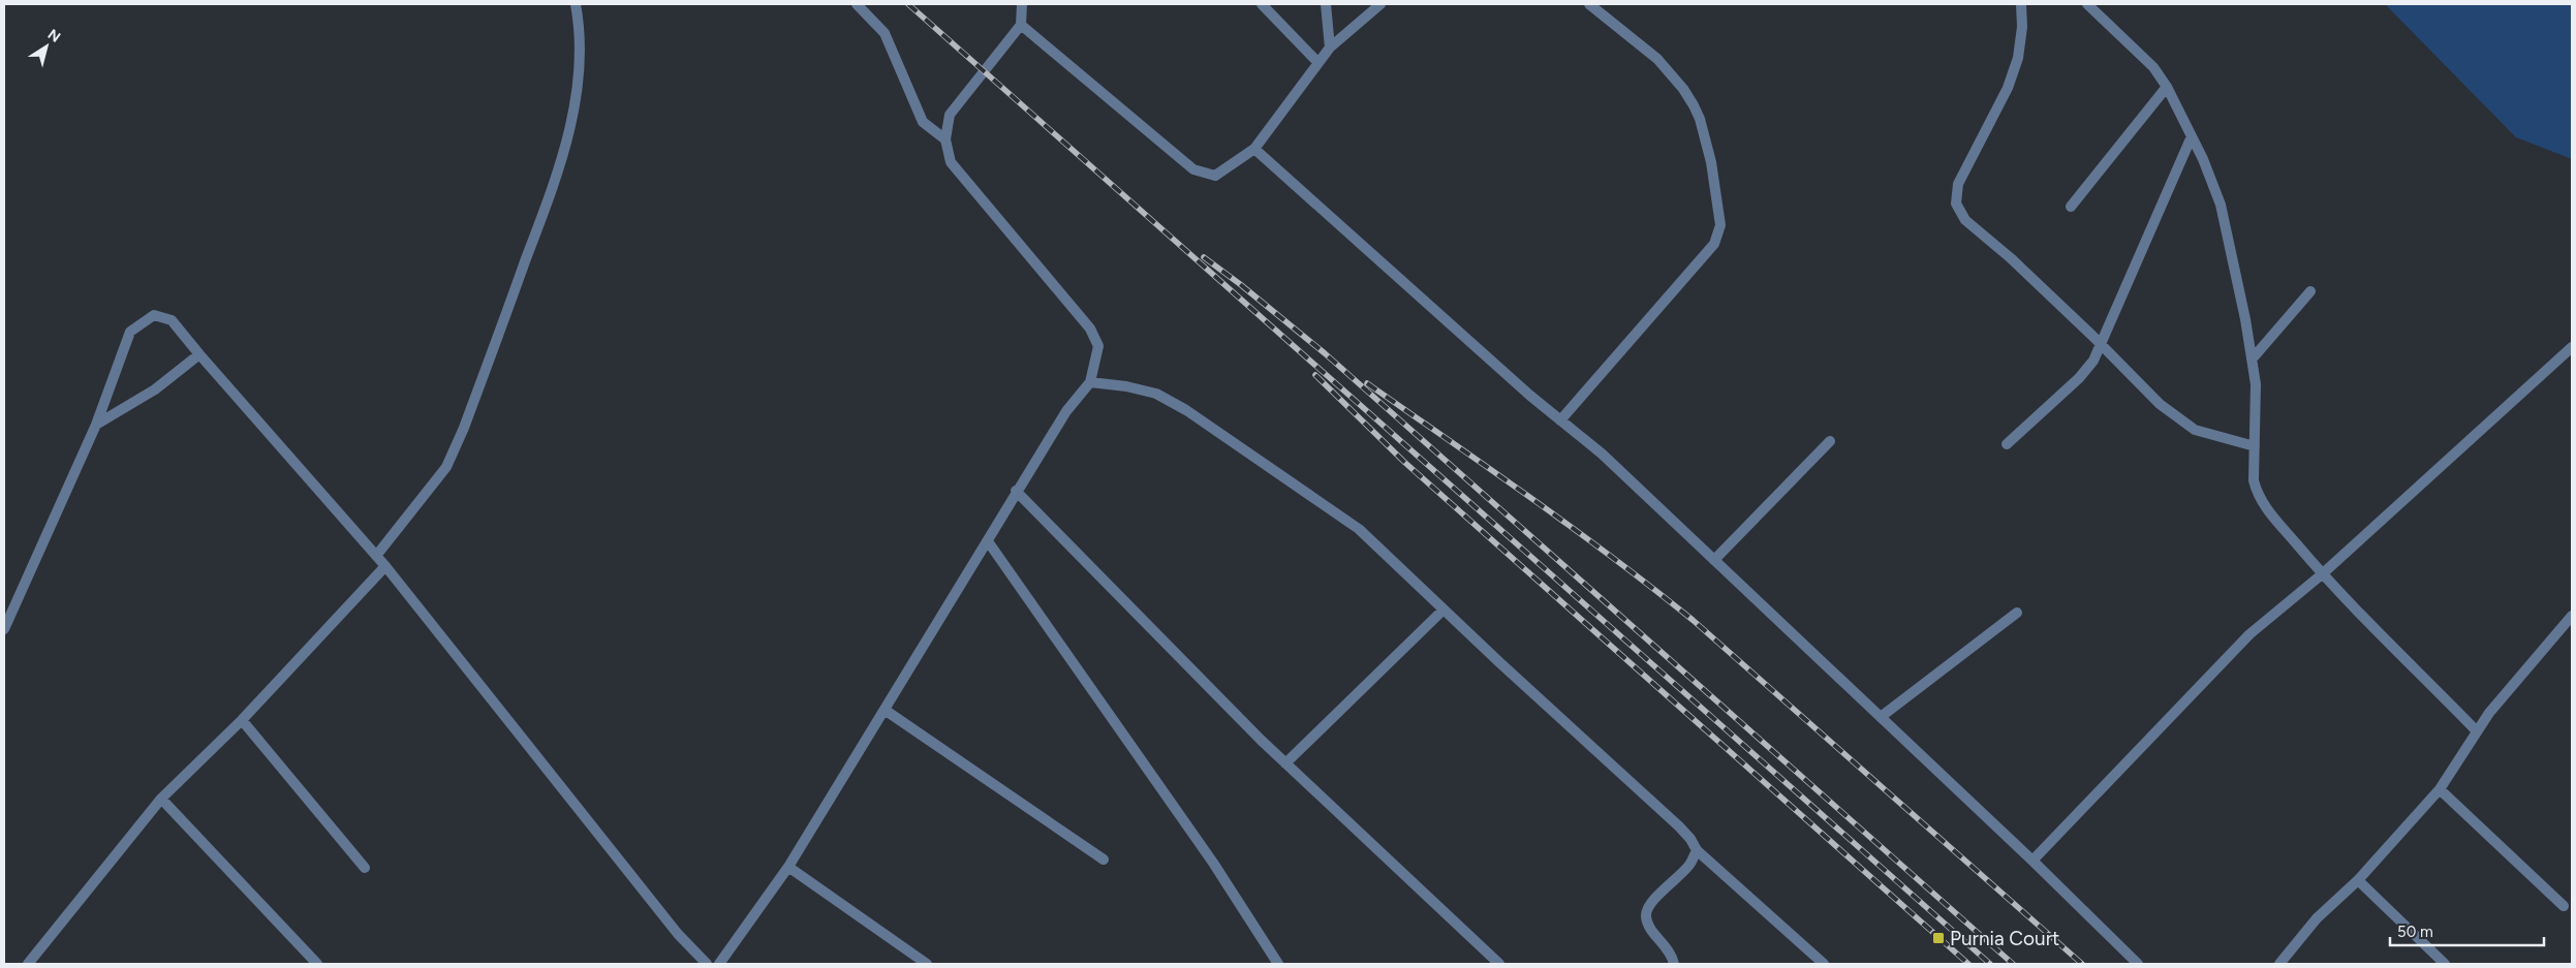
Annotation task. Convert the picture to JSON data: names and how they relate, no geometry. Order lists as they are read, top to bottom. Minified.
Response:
{"places":{"transit":["Purnia Court"]},"scale_bar":"50 m","north":"top right"}
